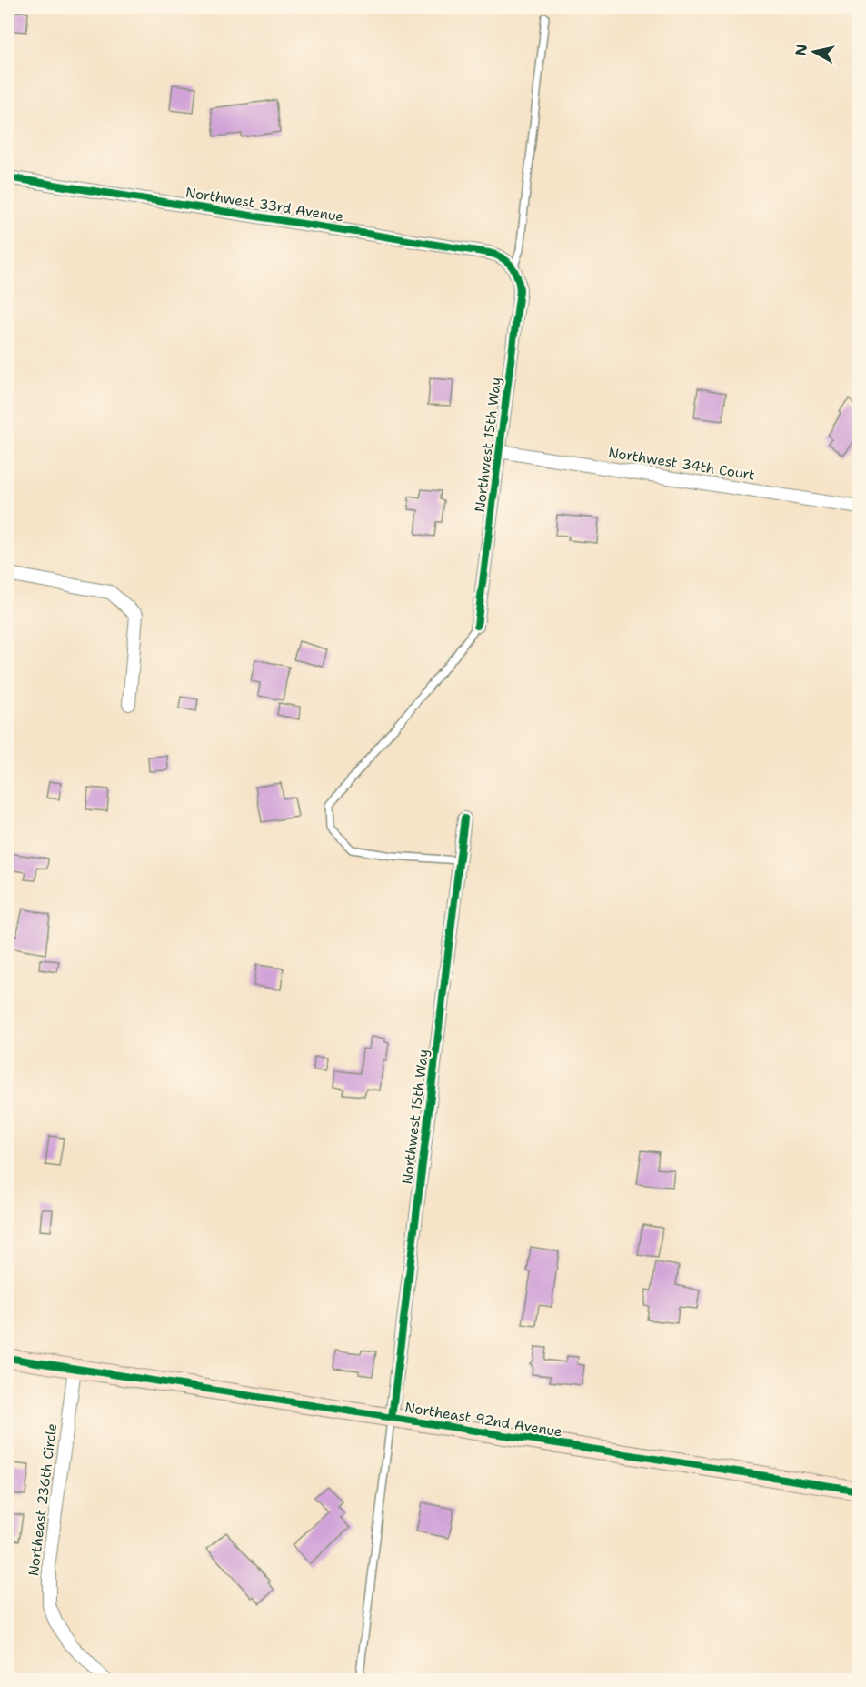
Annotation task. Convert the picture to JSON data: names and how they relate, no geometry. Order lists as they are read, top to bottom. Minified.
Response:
{"streets":{"street":["Northwest 33rd Avenue","Northwest 15th Way","Northwest 34th Court","Northeast 92nd Avenue","Northeast 236th Circle"]},"crossings":[["Northwest 33rd Avenue","Northwest 15th Way"],["Northwest 15th Way","Northwest 34th Court"],["Northwest 15th Way","Northeast 92nd Avenue"],["Northeast 92nd Avenue","Northeast 236th Circle"]],"north":"left"}
